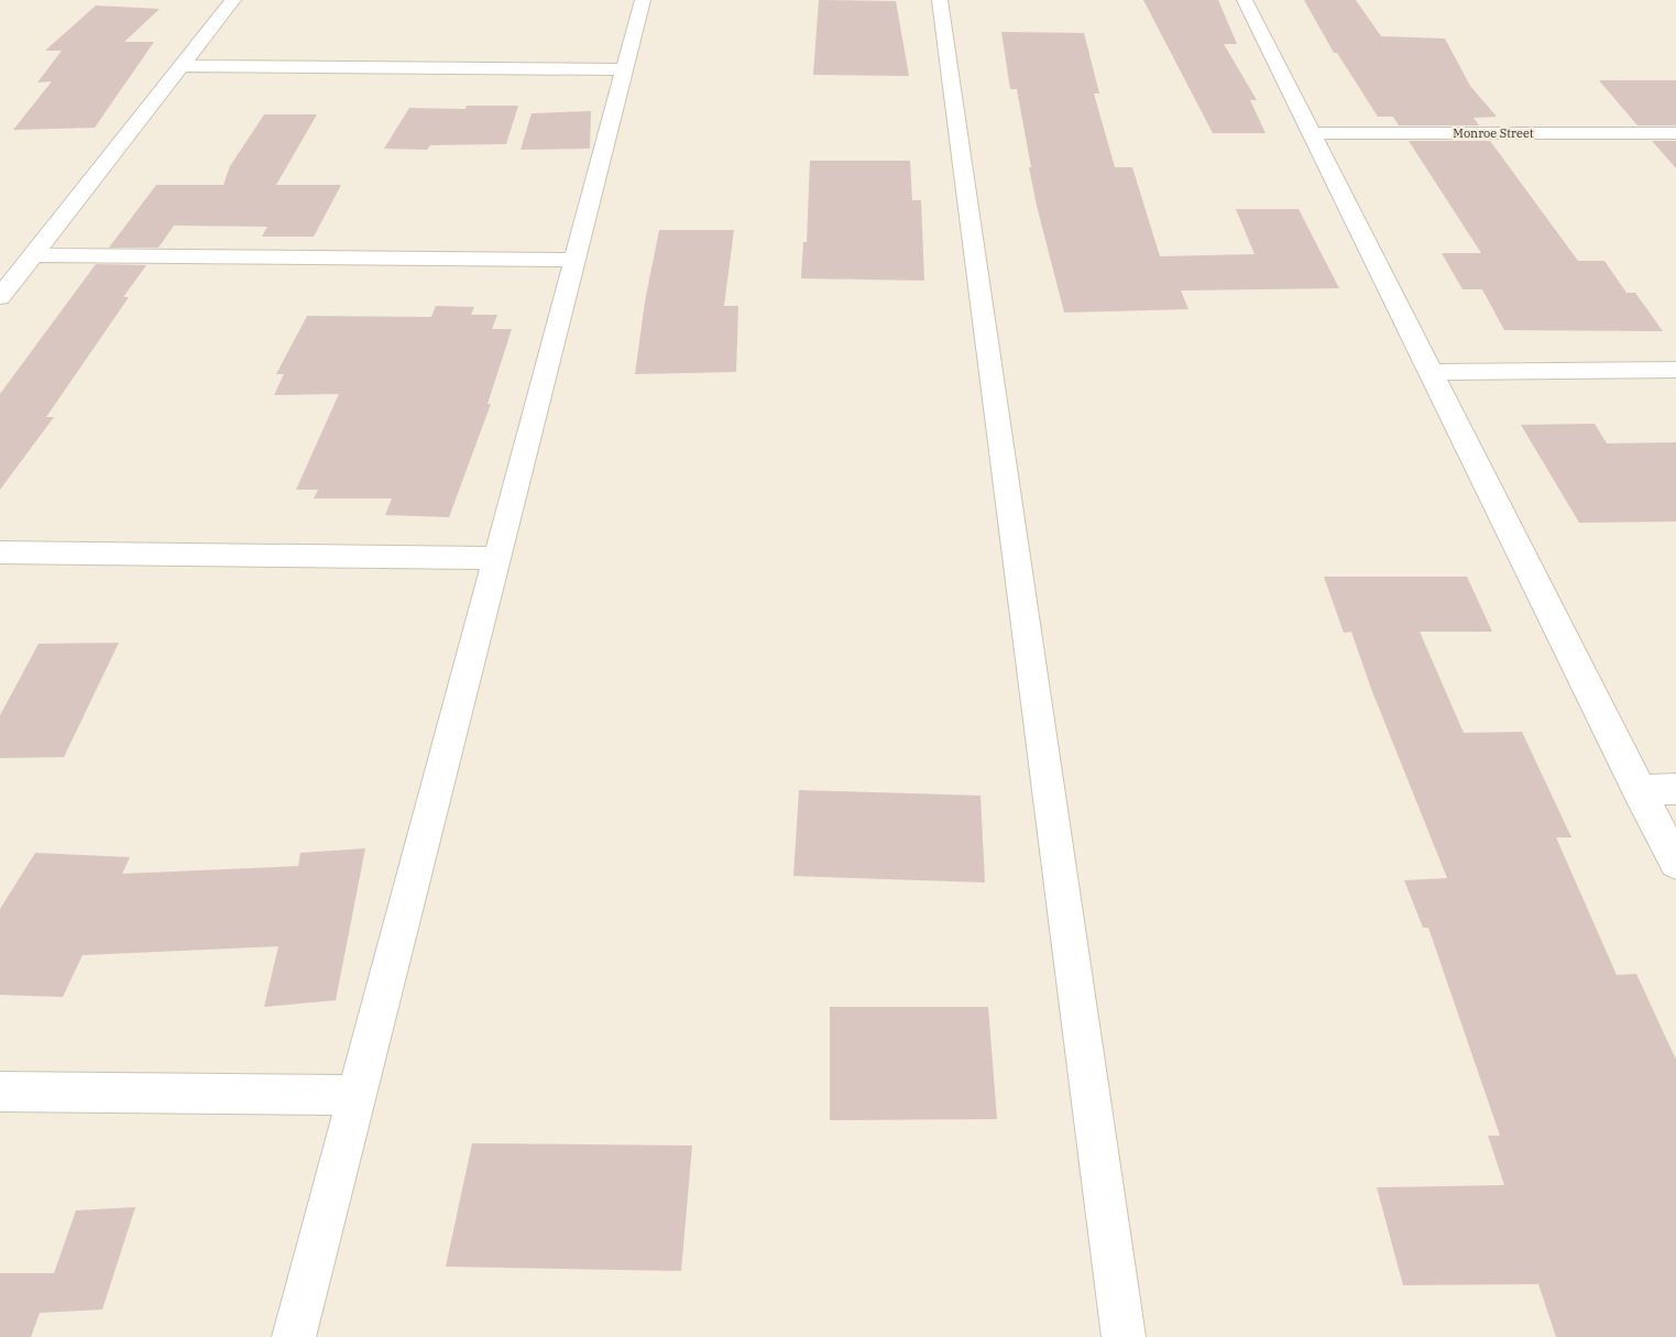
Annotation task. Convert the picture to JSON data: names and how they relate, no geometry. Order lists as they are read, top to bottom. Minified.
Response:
{"streets":{"street":["Monroe Street"]}}
